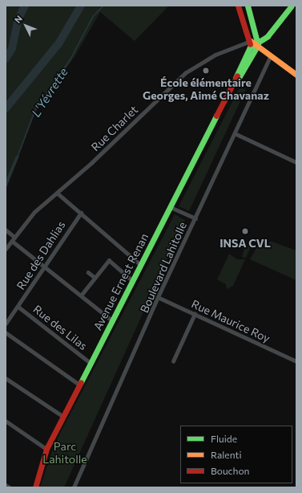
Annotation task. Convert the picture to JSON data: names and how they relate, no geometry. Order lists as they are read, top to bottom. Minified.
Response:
{"streets":{"main road":["Avenue Ernest Renan"],"street":["Rue Charlet","Rue des Dahlias","Boulevard Lahitolle","Rue Maurice Roy","Rue des Lilas"]},"crossings":[["Rue Charlet","Avenue Ernest Renan"],["Rue des Dahlias","Rue des Lilas"],["Boulevard Lahitolle","Rue Maurice Roy"],["Avenue Ernest Renan","Rue des Lilas"]],"water":["L'Yévrette"],"parks":["Parc Lahitolle"],"places":["École élémentaire Georges, Aimé Chavanaz","INSA CVL"],"legend":["Fluide","Ralenti","Bouchon"],"north":"top left"}
